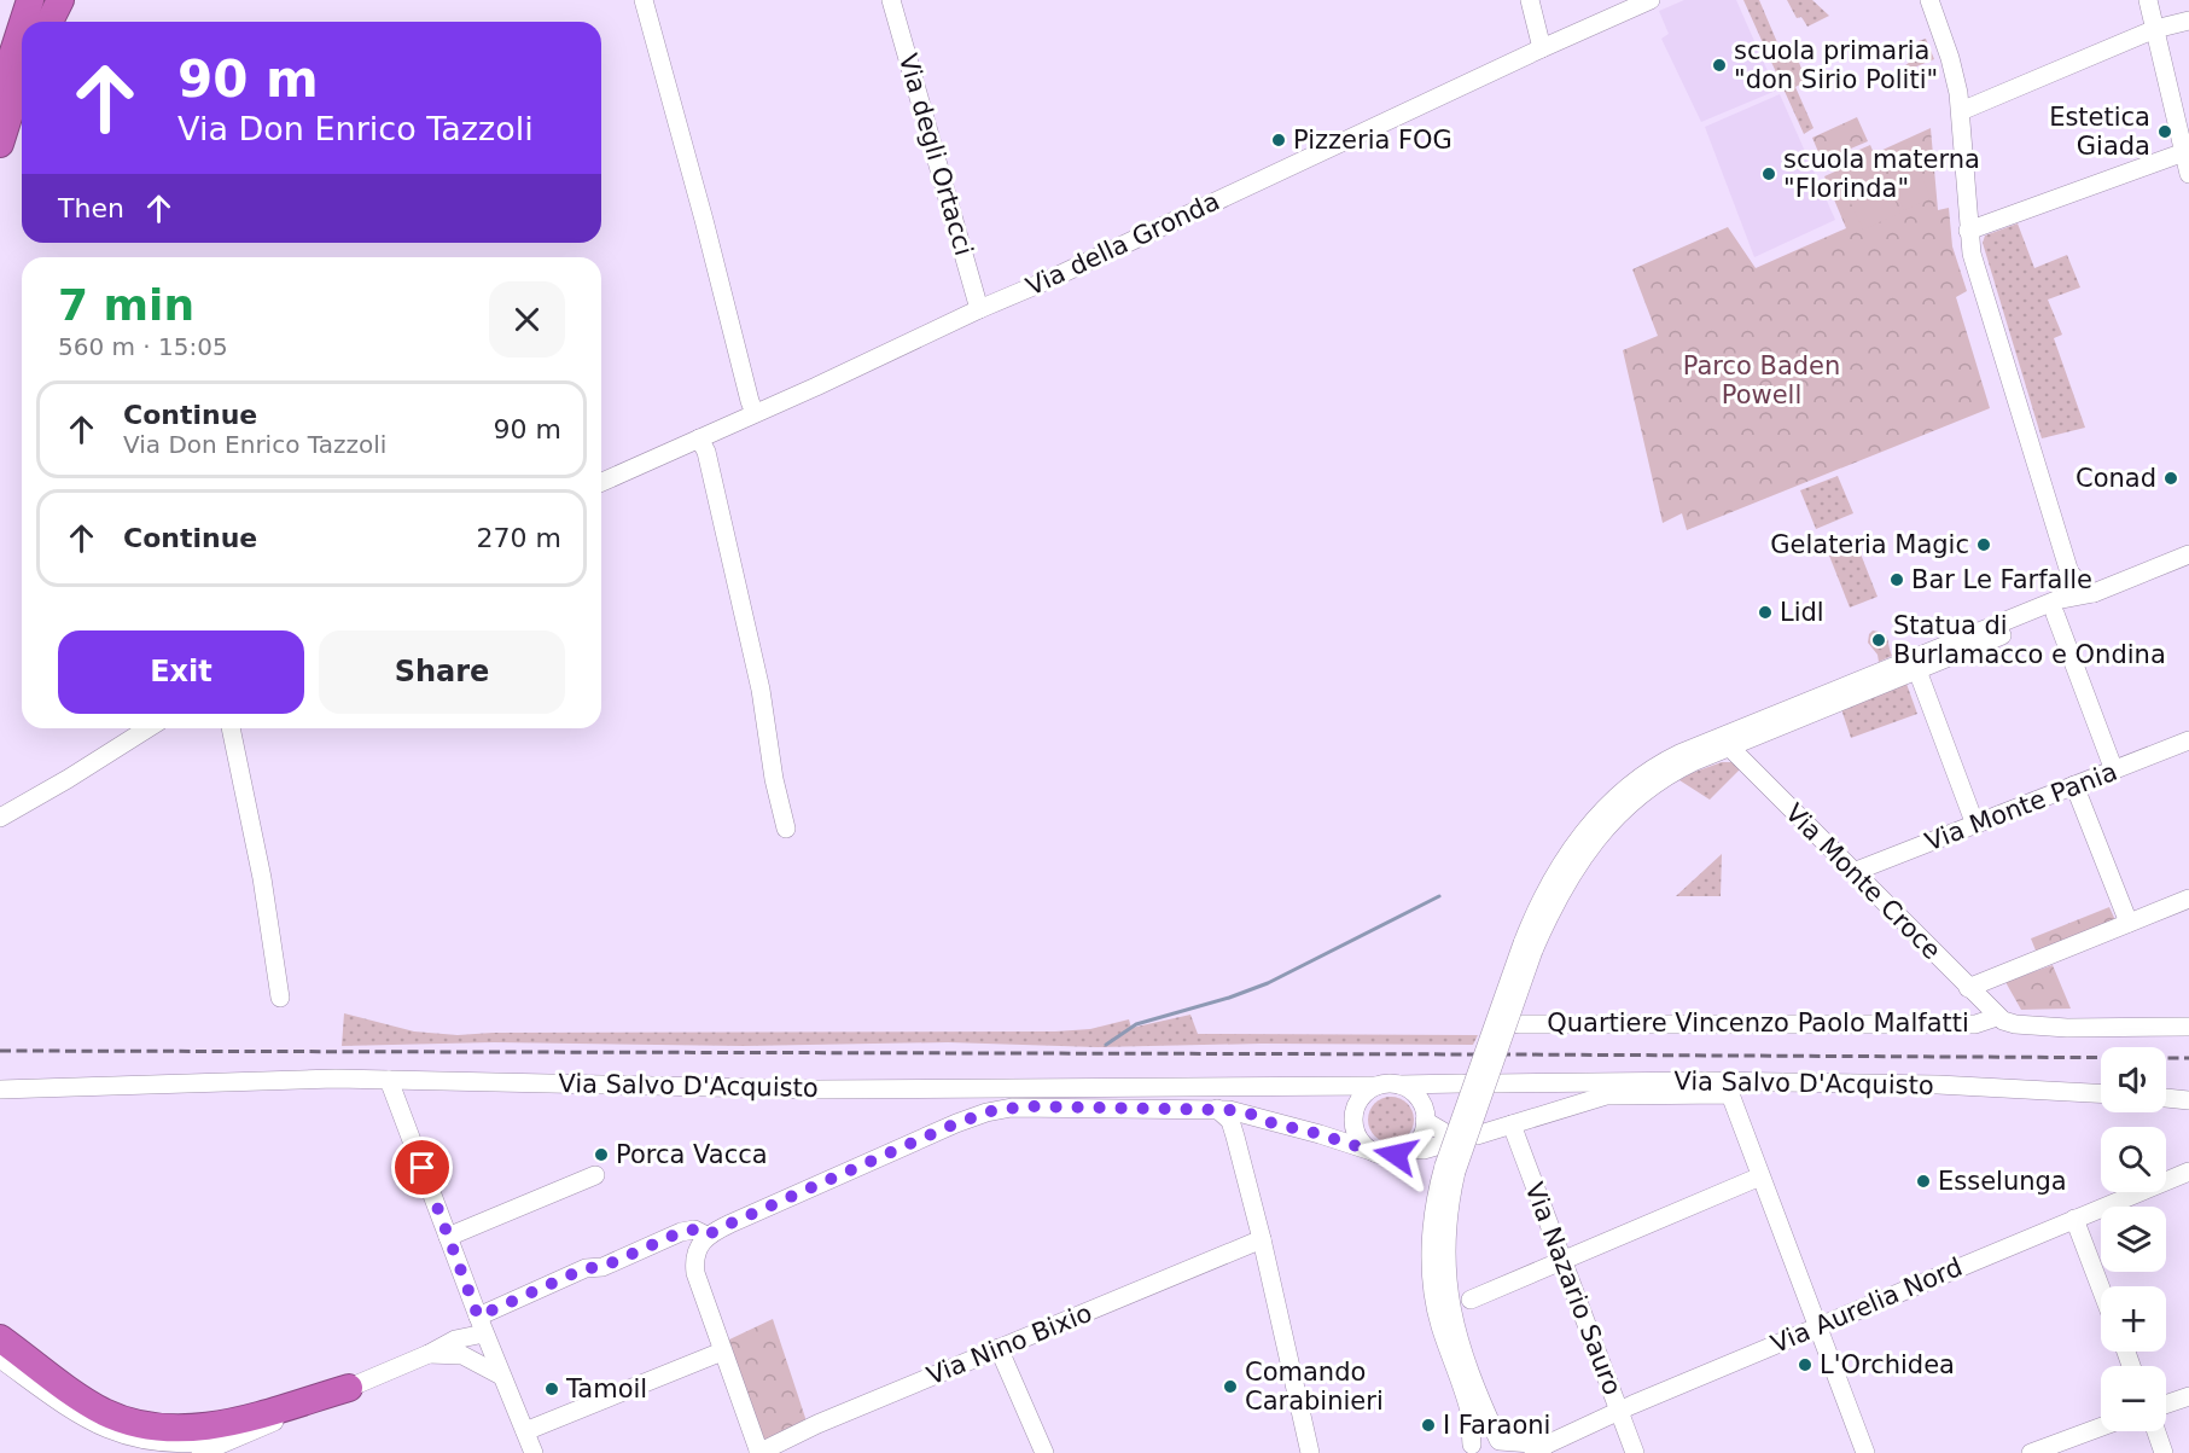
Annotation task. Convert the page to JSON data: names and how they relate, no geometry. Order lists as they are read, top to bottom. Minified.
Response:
{"streets":{"street":["Via degli Ortacci","Via della Gronda","Via Monte Pania","Via Monte Croce","Quartiere Vincenzo Paolo Malfatti","Via Salvo D'Acquisto","Via Nazario Sauro","Via Aurelia Nord","Via Nino Bixio"]},"crossings":[["Via degli Ortacci","Via della Gronda"],["Via Monte Pania","Via Monte Croce"],["Via Monte Croce","Quartiere Vincenzo Paolo Malfatti"],["Via Nazario Sauro","Via Aurelia Nord"]],"parks":["Parco Baden Powell"],"places":["scuola primaria \"don Sirio Politi\"","Estetica Giada","Pizzeria FOG","scuola materna \"Florinda\"","Conad","Gelateria Magic","Bar Le Farfalle","Lidl","Statua di Burlamacco e Ondina","Porca Vacca","Esselunga","L'Orchidea","Comando Carabinieri","Tamoil","I Faraoni"],"page":{"turn":["90 m","Via Don Enrico Tazzoli"],"then":"Then","heading":["7 min","560 m · 15:05"],"list":[{"name":"Continue","note":"Via Don Enrico Tazzoli","value":"90 m"},{"name":"Continue","value":"270 m"}],"buttons":["Exit","Share"],"map_buttons":["+","−"]}}
